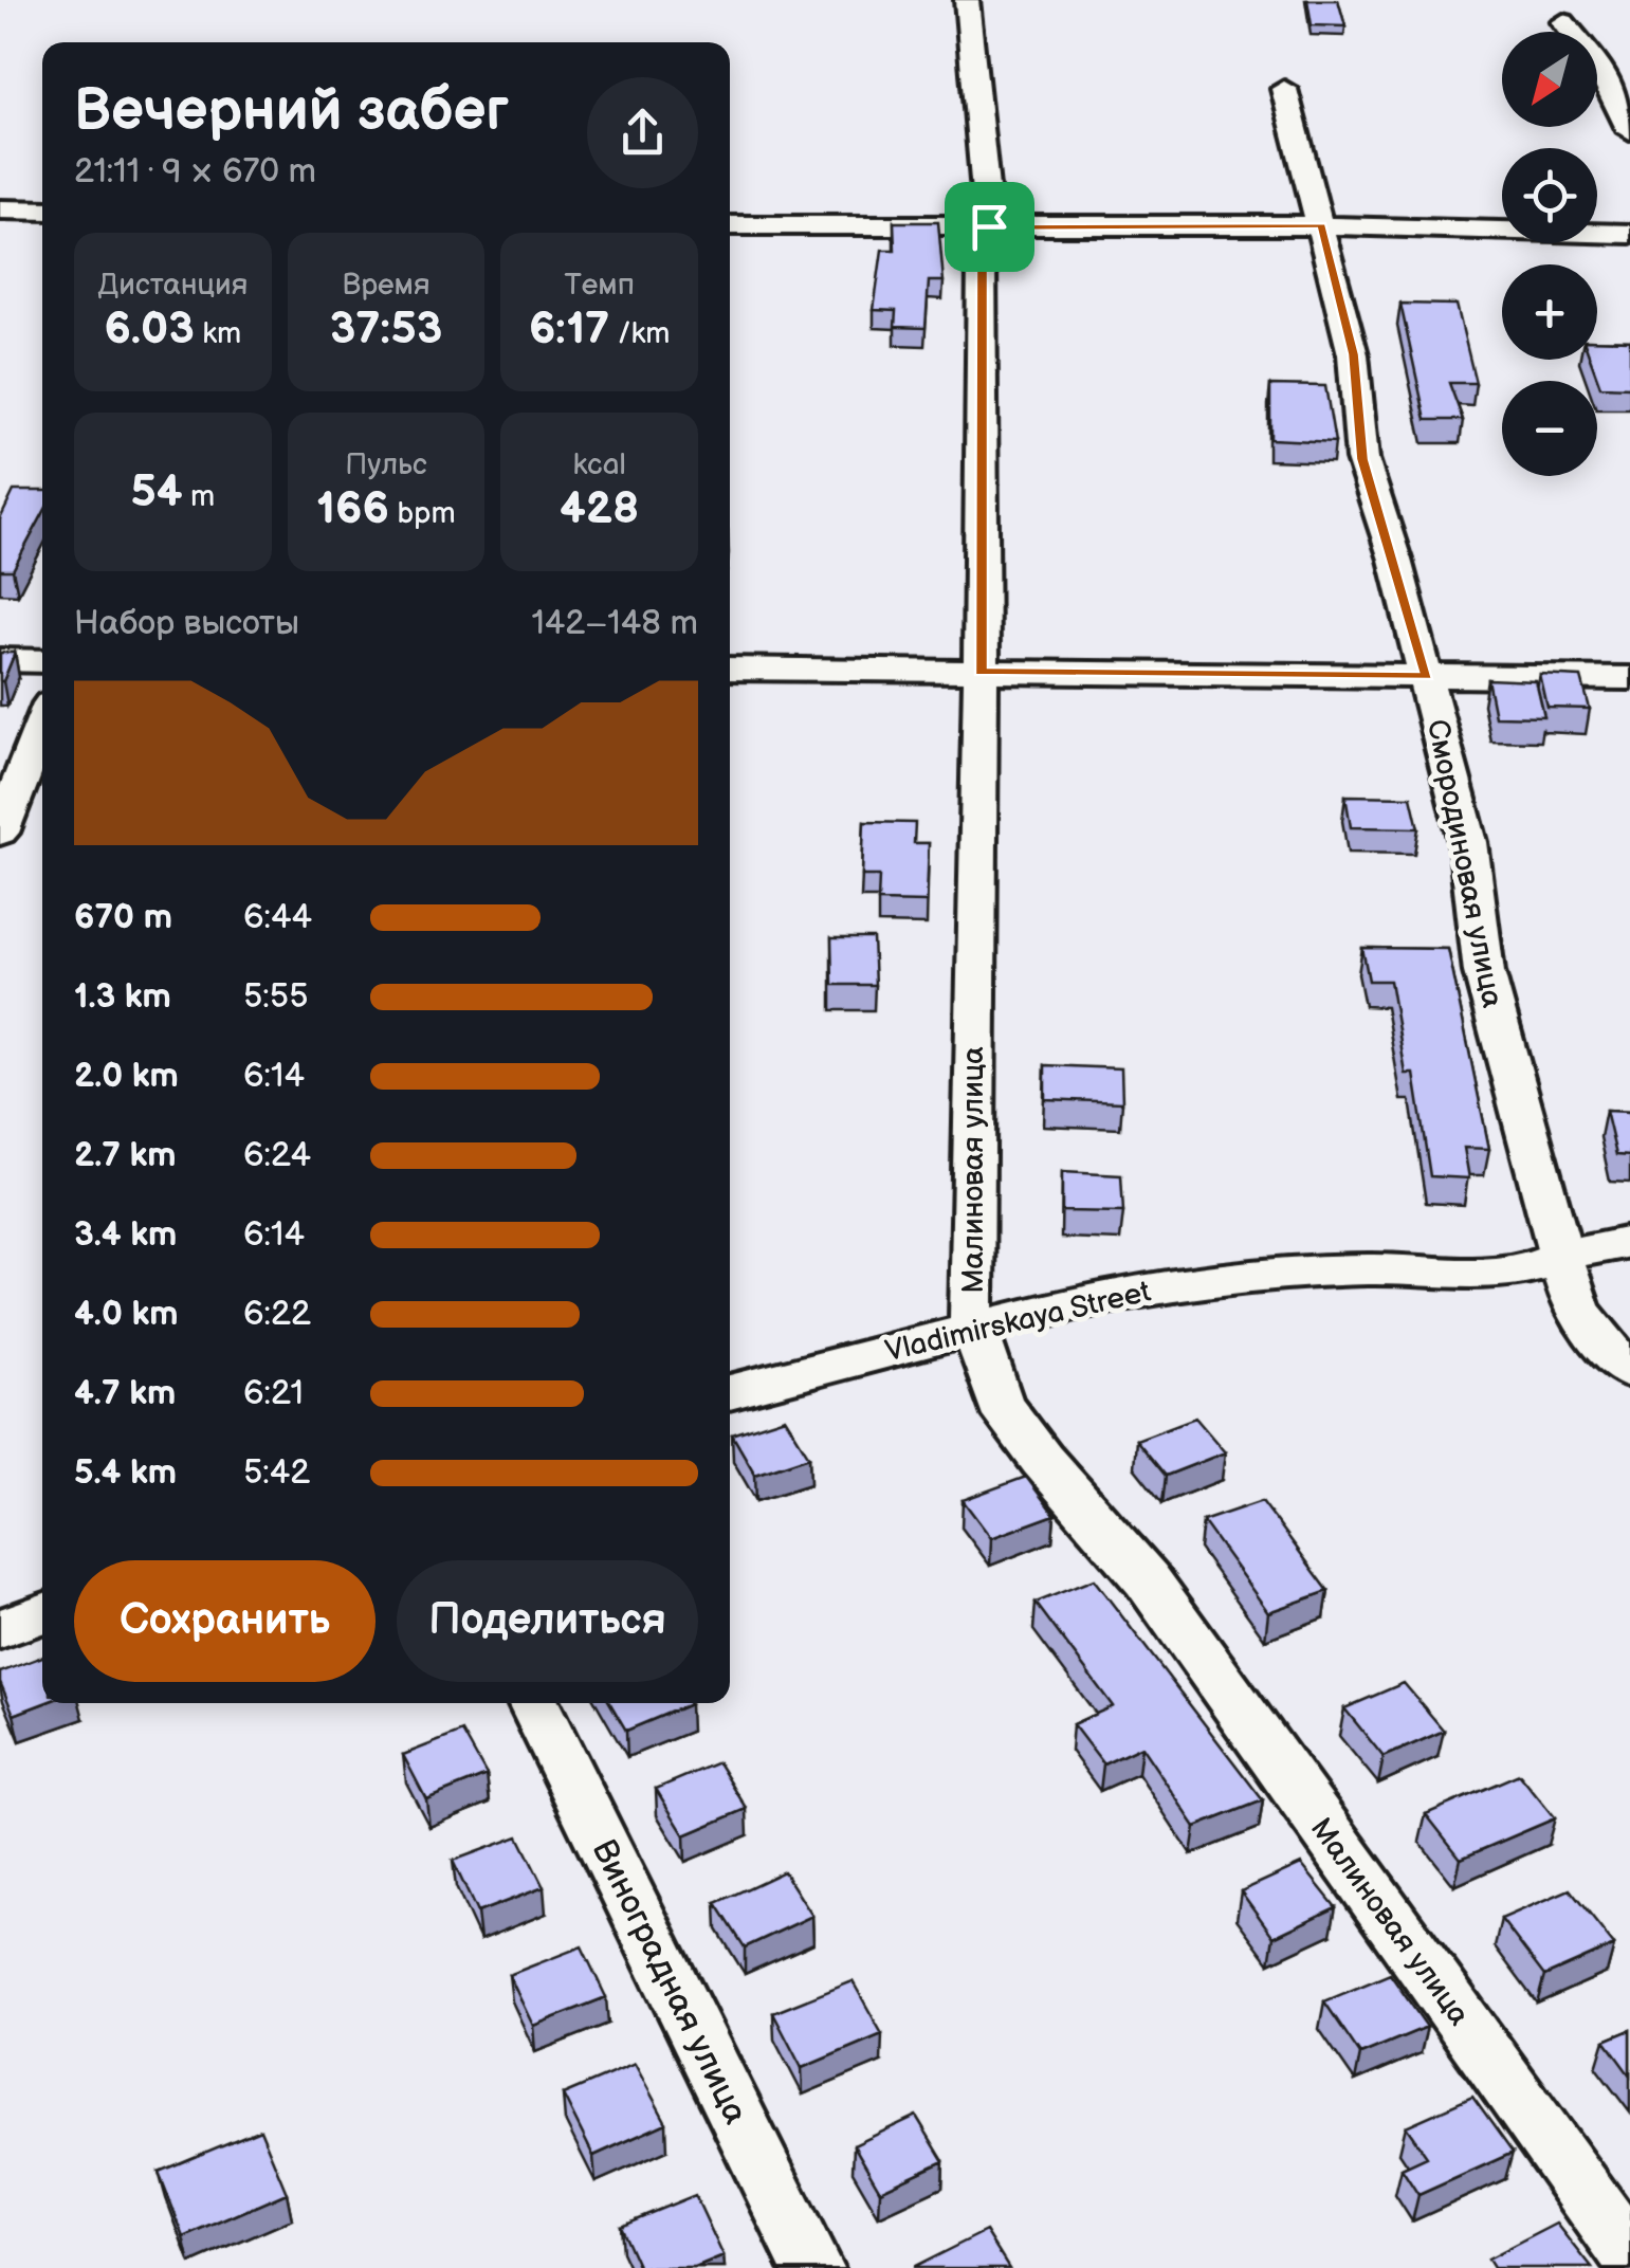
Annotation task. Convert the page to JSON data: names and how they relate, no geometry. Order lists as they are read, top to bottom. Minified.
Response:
{"streets":{"street":["Смородиновая улица","Малиновая улица","Vladimirskaya Street","Виноградная улица"]},"crossings":[["Смородиновая улица","Vladimirskaya Street"],["Малиновая улица","Vladimirskaya Street"]],"north":"bottom left","page":{"map_buttons":["+","−"],"heading":["Вечерний забег","21:11 · 9 × 670 m"],"stats":[["Дистанция","6.03 km"],["Время","37:53"],["Темп","6:17 /km"],["54 m"],["Пульс","166 bpm"],["kcal","428"]],"chart":["Набор высоты","142–148 m"],"list":[{"name":"670 m","note":"6:44"},{"name":"1.3 km","note":"5:55"},{"name":"2.0 km","note":"6:14"},{"name":"2.7 km","note":"6:24"},{"name":"3.4 km","note":"6:14"},{"name":"4.0 km","note":"6:22"},{"name":"4.7 km","note":"6:21"},{"name":"5.4 km","note":"5:42"}],"buttons":["Сохранить","Поделиться"]}}
